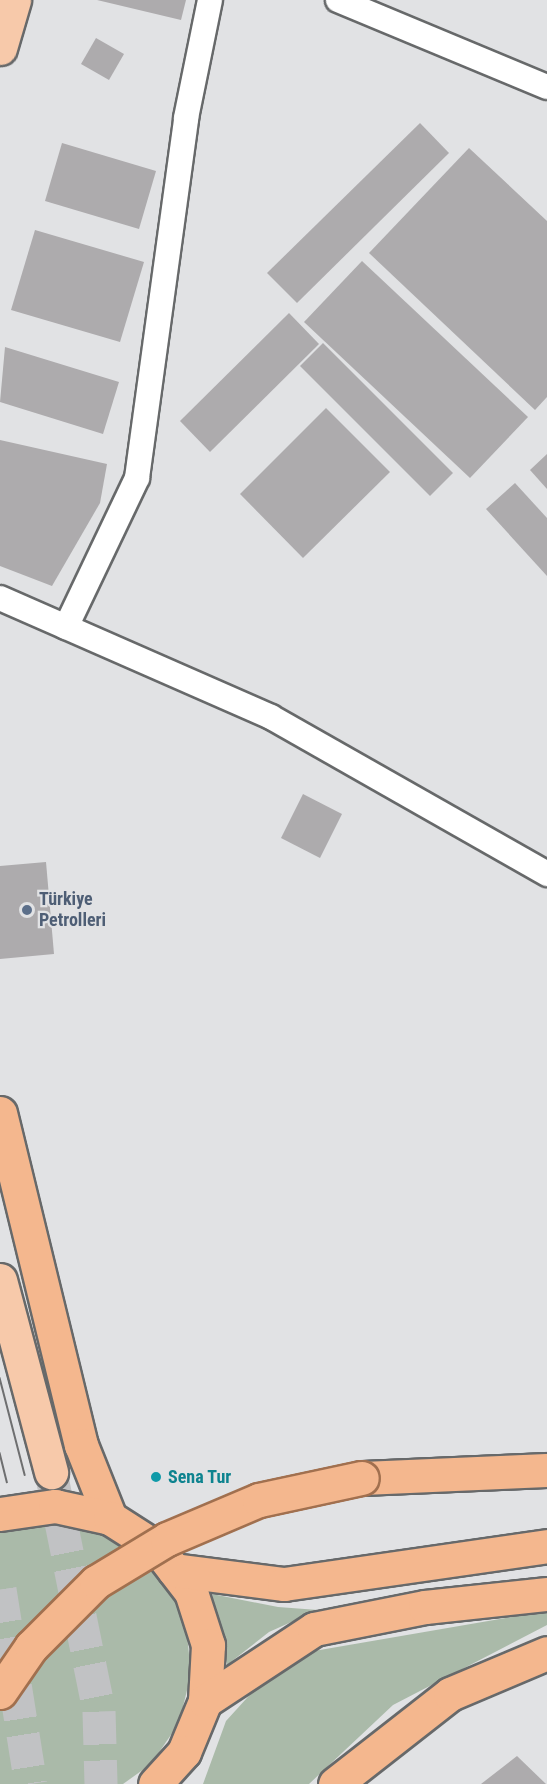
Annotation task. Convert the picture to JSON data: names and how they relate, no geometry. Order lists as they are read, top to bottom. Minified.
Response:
{"places":["Türkiye Petrolleri","Sena Tur"]}
